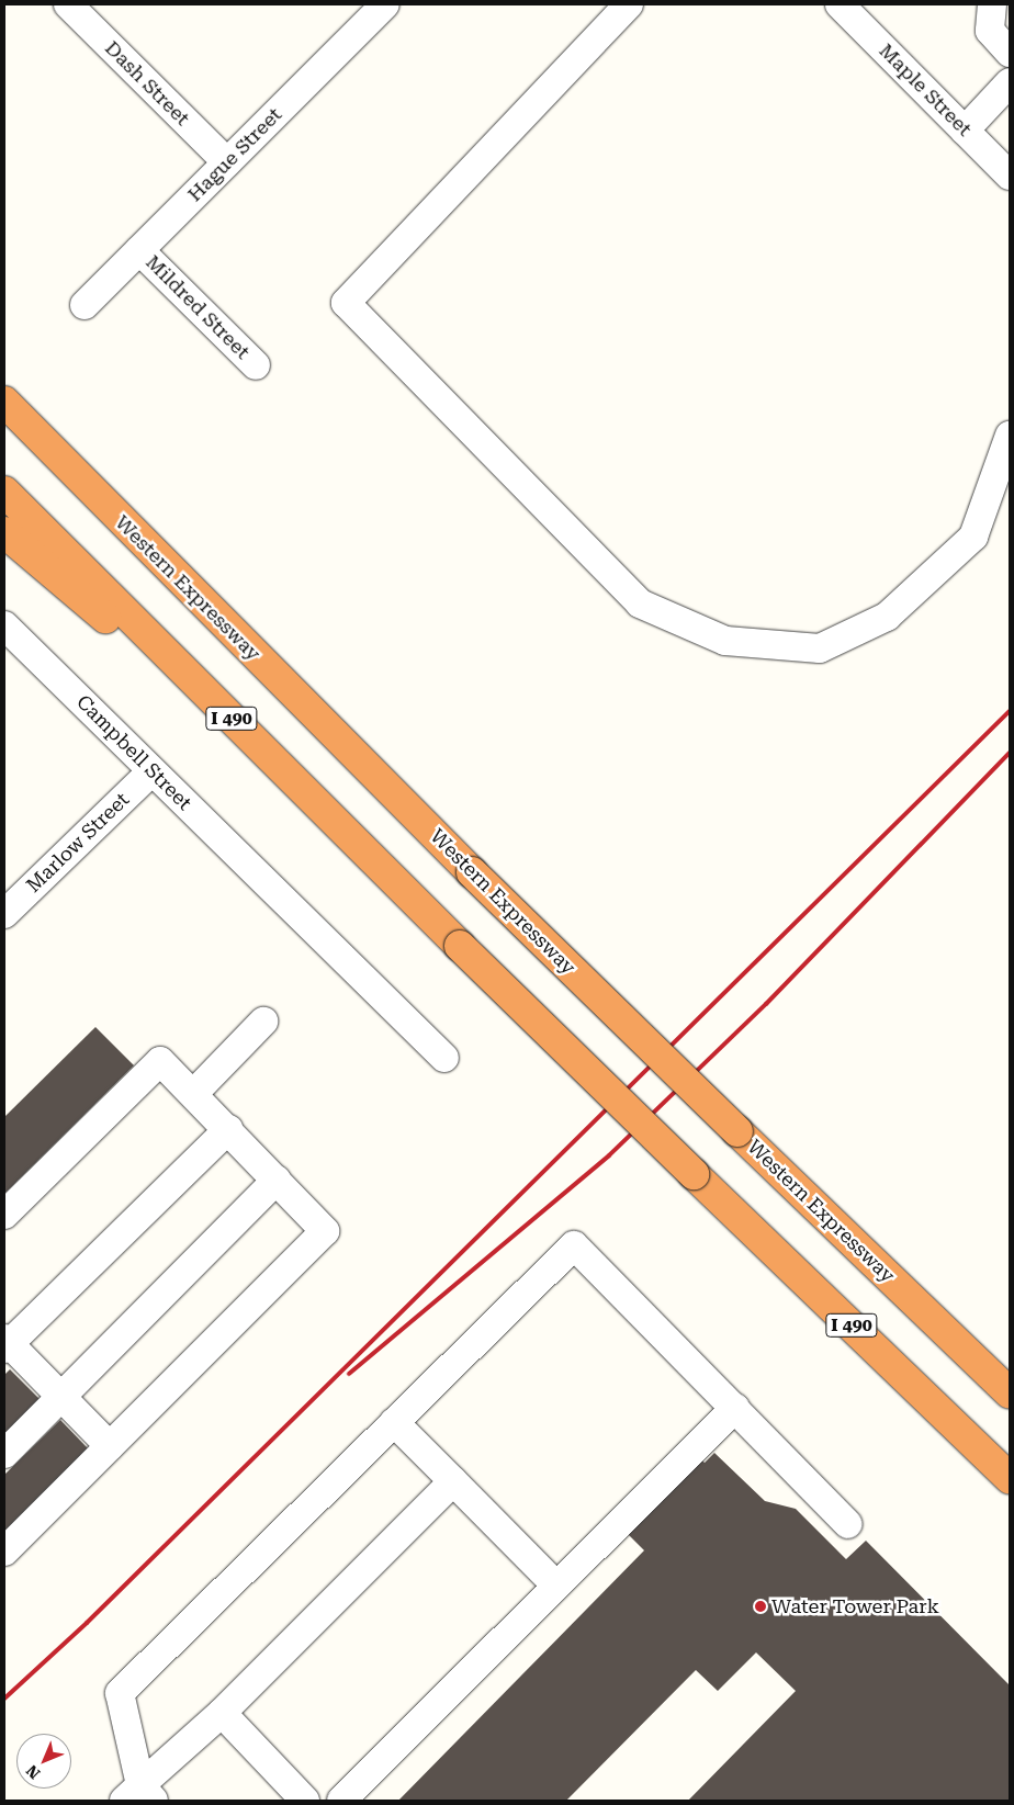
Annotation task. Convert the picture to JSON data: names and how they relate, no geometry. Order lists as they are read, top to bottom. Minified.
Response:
{"streets":{"highway":["Western Expressway","I 490"],"street":["Dash Street","Maple Street","Hague Street","Mildred Street","Campbell Street","Marlow Street"]},"crossings":[["Dash Street","Hague Street"],["Hague Street","Mildred Street"],["Campbell Street","Marlow Street"]],"places":["Water Tower Park"],"north":"bottom left"}
